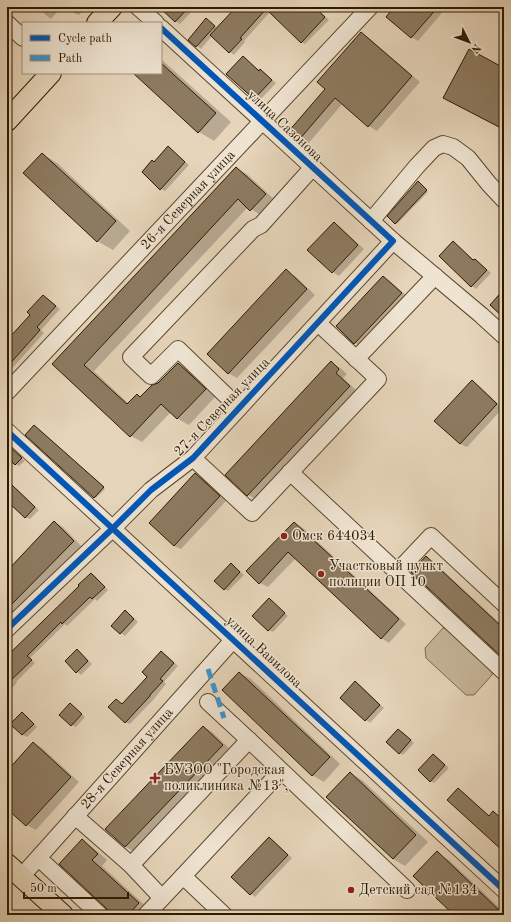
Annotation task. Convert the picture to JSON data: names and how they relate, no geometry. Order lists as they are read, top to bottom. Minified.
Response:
{"streets":{"street":["улица Сазонова","26-я Северная улица","27-я Северная улица","улица Вавилова","28-я Северная улица"]},"crossings":[["улица Сазонова","26-я Северная улица"],["улица Сазонова","27-я Северная улица"],["27-я Северная улица","улица Вавилова"],["улица Вавилова","28-я Северная улица"]],"places":{"other":["Омск 644034","Участковый пункт полиции ОП 10","Детский сад №134"],"health":["БУЗОО \"Городская поликлиника №13\","]},"legend":["Cycle path","Path"],"scale_bar":"50 m","north":"bottom right"}
